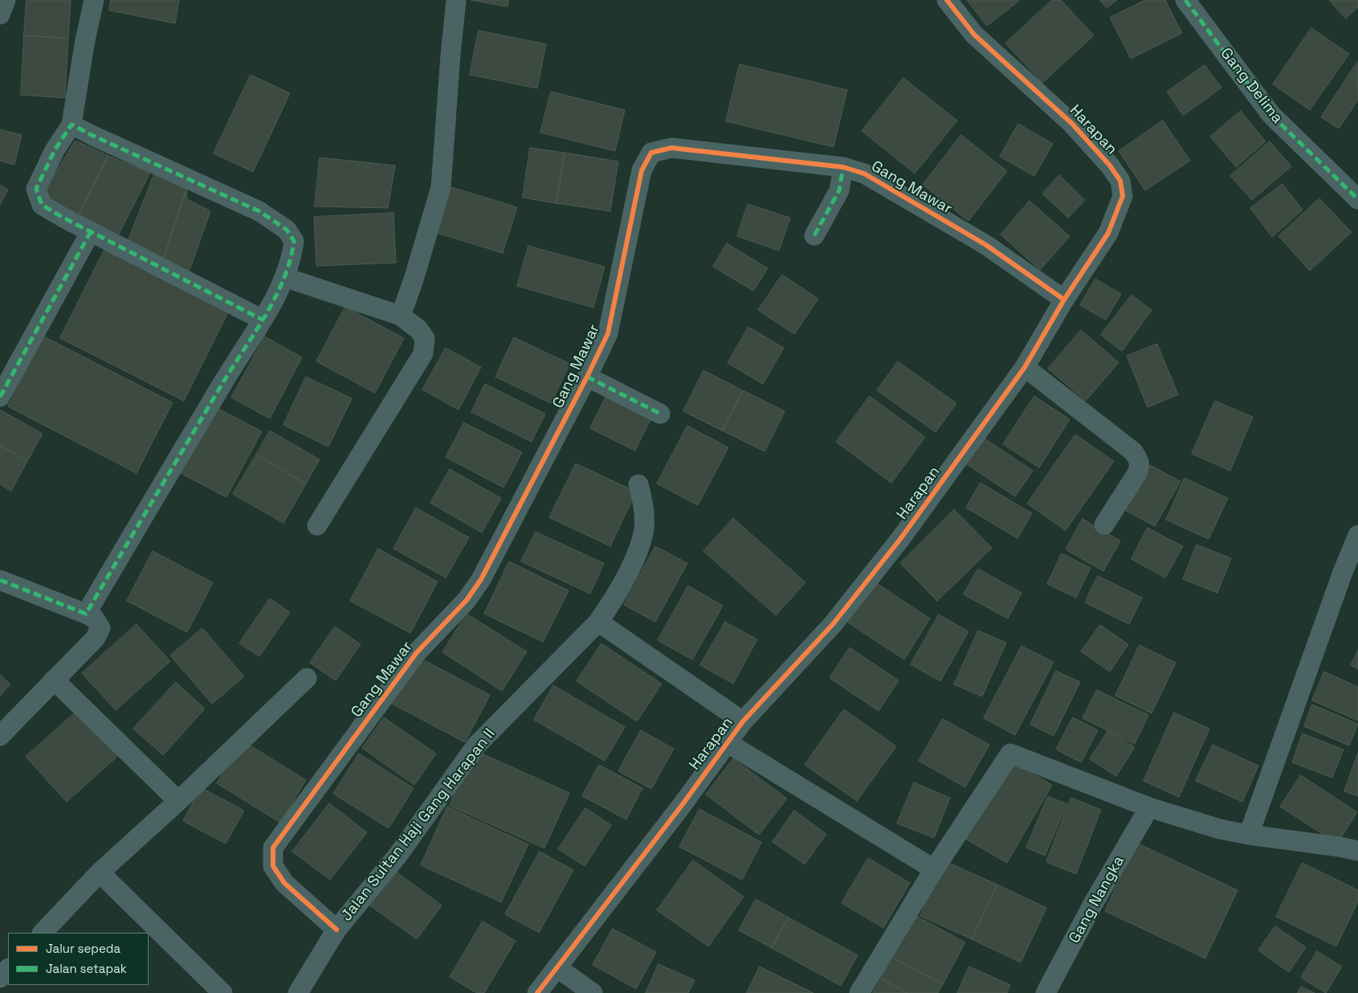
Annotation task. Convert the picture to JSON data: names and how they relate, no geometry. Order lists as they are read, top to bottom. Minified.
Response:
{"streets":{"street":["Gang Delima","Harapan","Gang Mawar","Jalan Sultan Haji Gang Harapan II","Gang Nangka"]},"crossings":[["Harapan","Gang Mawar"],["Gang Mawar","Jalan Sultan Haji Gang Harapan II"]],"legend":["Jalur sepeda","Jalan setapak"]}
